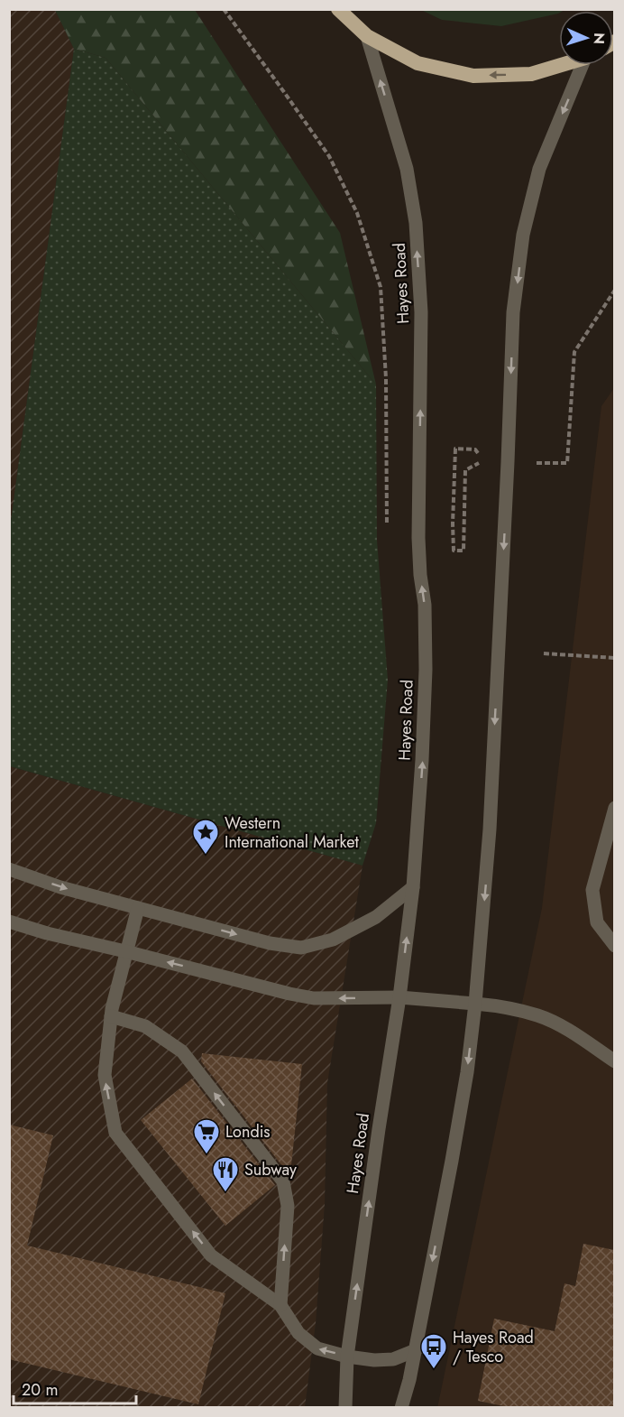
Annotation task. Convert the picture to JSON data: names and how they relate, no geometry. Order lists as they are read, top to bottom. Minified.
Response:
{"streets":{"street":["Hayes Road"]},"places":{"place":["Western International Market"],"supermarket":["Londis"],"restaurant":["Subway"],"bus stop":["Hayes Road / Tesco"]},"scale_bar":"20 m","north":"right"}
